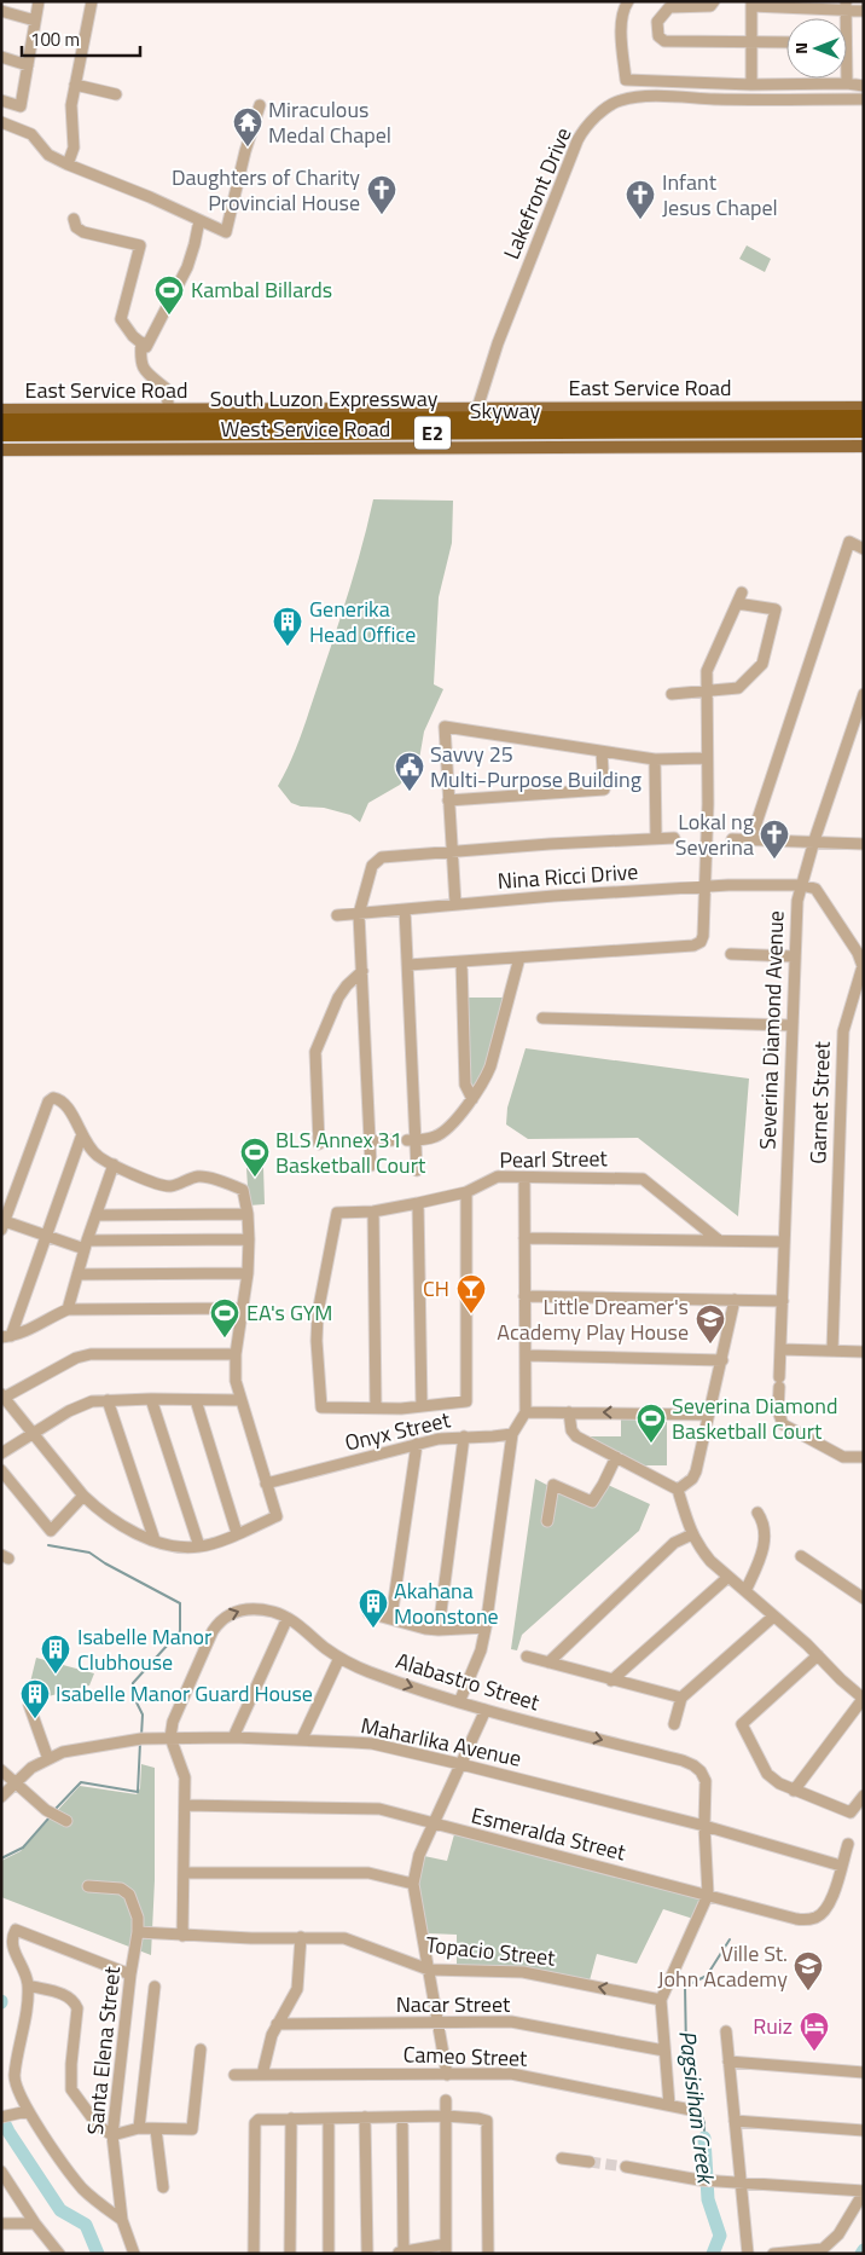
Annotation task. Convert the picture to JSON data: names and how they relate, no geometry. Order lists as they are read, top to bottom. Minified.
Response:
{"streets":{"highway":["South Luzon Expressway","Skyway","E2"],"main road":["East Service Road","West Service Road"],"street":["Lakefront Drive","Nina Ricci Drive","Severina Diamond Avenue","Garnet Street","Pearl Street","Onyx Street","Alabastro Street","Maharlika Avenue","Esmeralda Street","Topacio Street","Nacar Street","Santa Elena Street","Cameo Street"]},"crossings":[["Lakefront Drive","East Service Road"],["South Luzon Expressway","Skyway"],["Nina Ricci Drive","Severina Diamond Avenue"],["Nina Ricci Drive","Garnet Street"],["Severina Diamond Avenue","Garnet Street"],["Alabastro Street","Maharlika Avenue"],["Alabastro Street","Esmeralda Street"],["Alabastro Street","Topacio Street"],["Alabastro Street","Nacar Street"],["Alabastro Street","Cameo Street"],["Maharlika Avenue","Esmeralda Street"],["Topacio Street","Santa Elena Street"]],"one_way":["Topacio Street"],"water":["Pagsisihan Creek"],"places":{"temple":["Miraculous Medal Chapel"],"church":["Daughters of Charity Provincial House","Infant Jesus Chapel","Lokal ng Severina"],"sports":["Kambal Billards","BLS Annex 31 Basketball Court","EA's GYM","Severina Diamond Basketball Court"],"building":["Generika Head Office","Akahana Moonstone","Isabelle Manor Clubhouse","Isabelle Manor Guard House"],"public building":["Savvy 25 Multi-Purpose Building"],"bar":["CH"],"school or university":["Little Dreamer's Academy Play House","Ville St. John Academy"],"hotel":["Ruiz"]},"scale_bar":"100 m","north":"left"}
